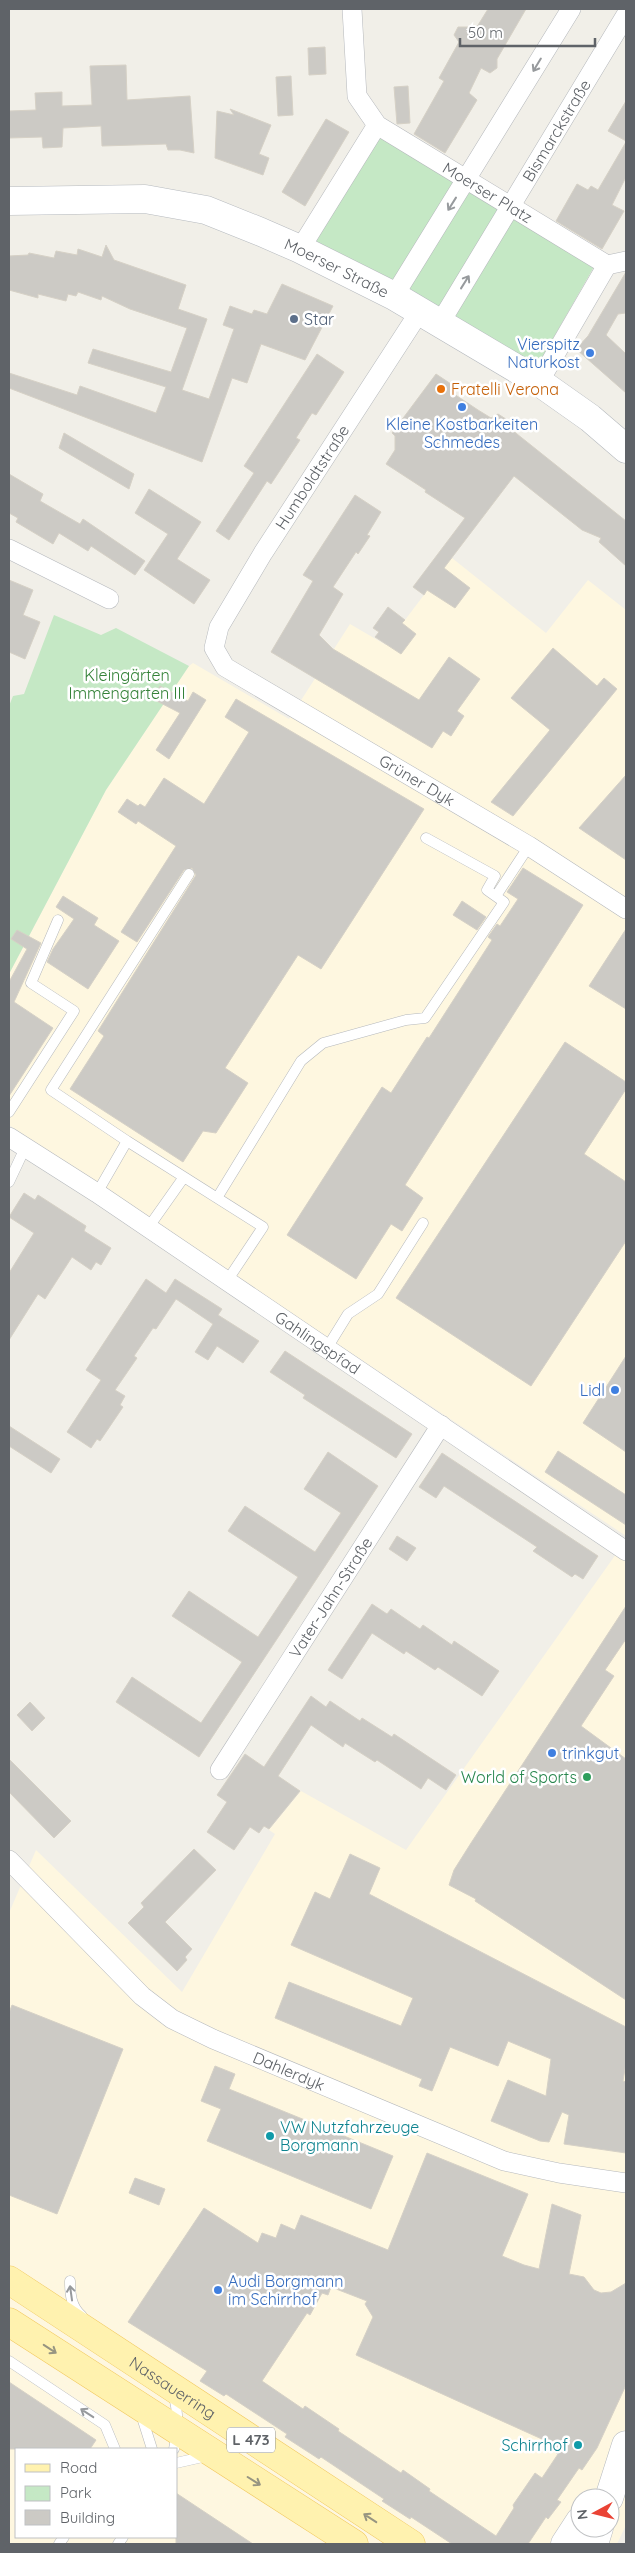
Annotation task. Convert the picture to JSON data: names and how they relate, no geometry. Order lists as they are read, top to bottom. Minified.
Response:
{"streets":{"main road":["Moerser Straße","Nassauerring","L 473"],"street":["Bismarckstraße","Moerser Platz","Humboldtstraße","Grüner Dyk","Gahlingspfad","Vater-Jahn-Straße","Dahlerdyk"]},"crossings":[["Bismarckstraße","Moerser Platz"],["Bismarckstraße","Moerser Straße"],["Bismarckstraße","Humboldtstraße"],["Moerser Straße","Humboldtstraße"],["Humboldtstraße","Grüner Dyk"],["Gahlingspfad","Vater-Jahn-Straße"]],"parks":["Kleingärten Immengarten III"],"places":["Star","Vierspitz Naturkost","Fratelli Verona","Kleine Kostbarkeiten Schmedes","Lidl","trinkgut","World of Sports","VW Nutzfahrzeuge Borgmann","Audi Borgmann im Schirrhof","Schirrhof"],"legend":["Road","Park","Building"],"scale_bar":"50 m","north":"left"}
